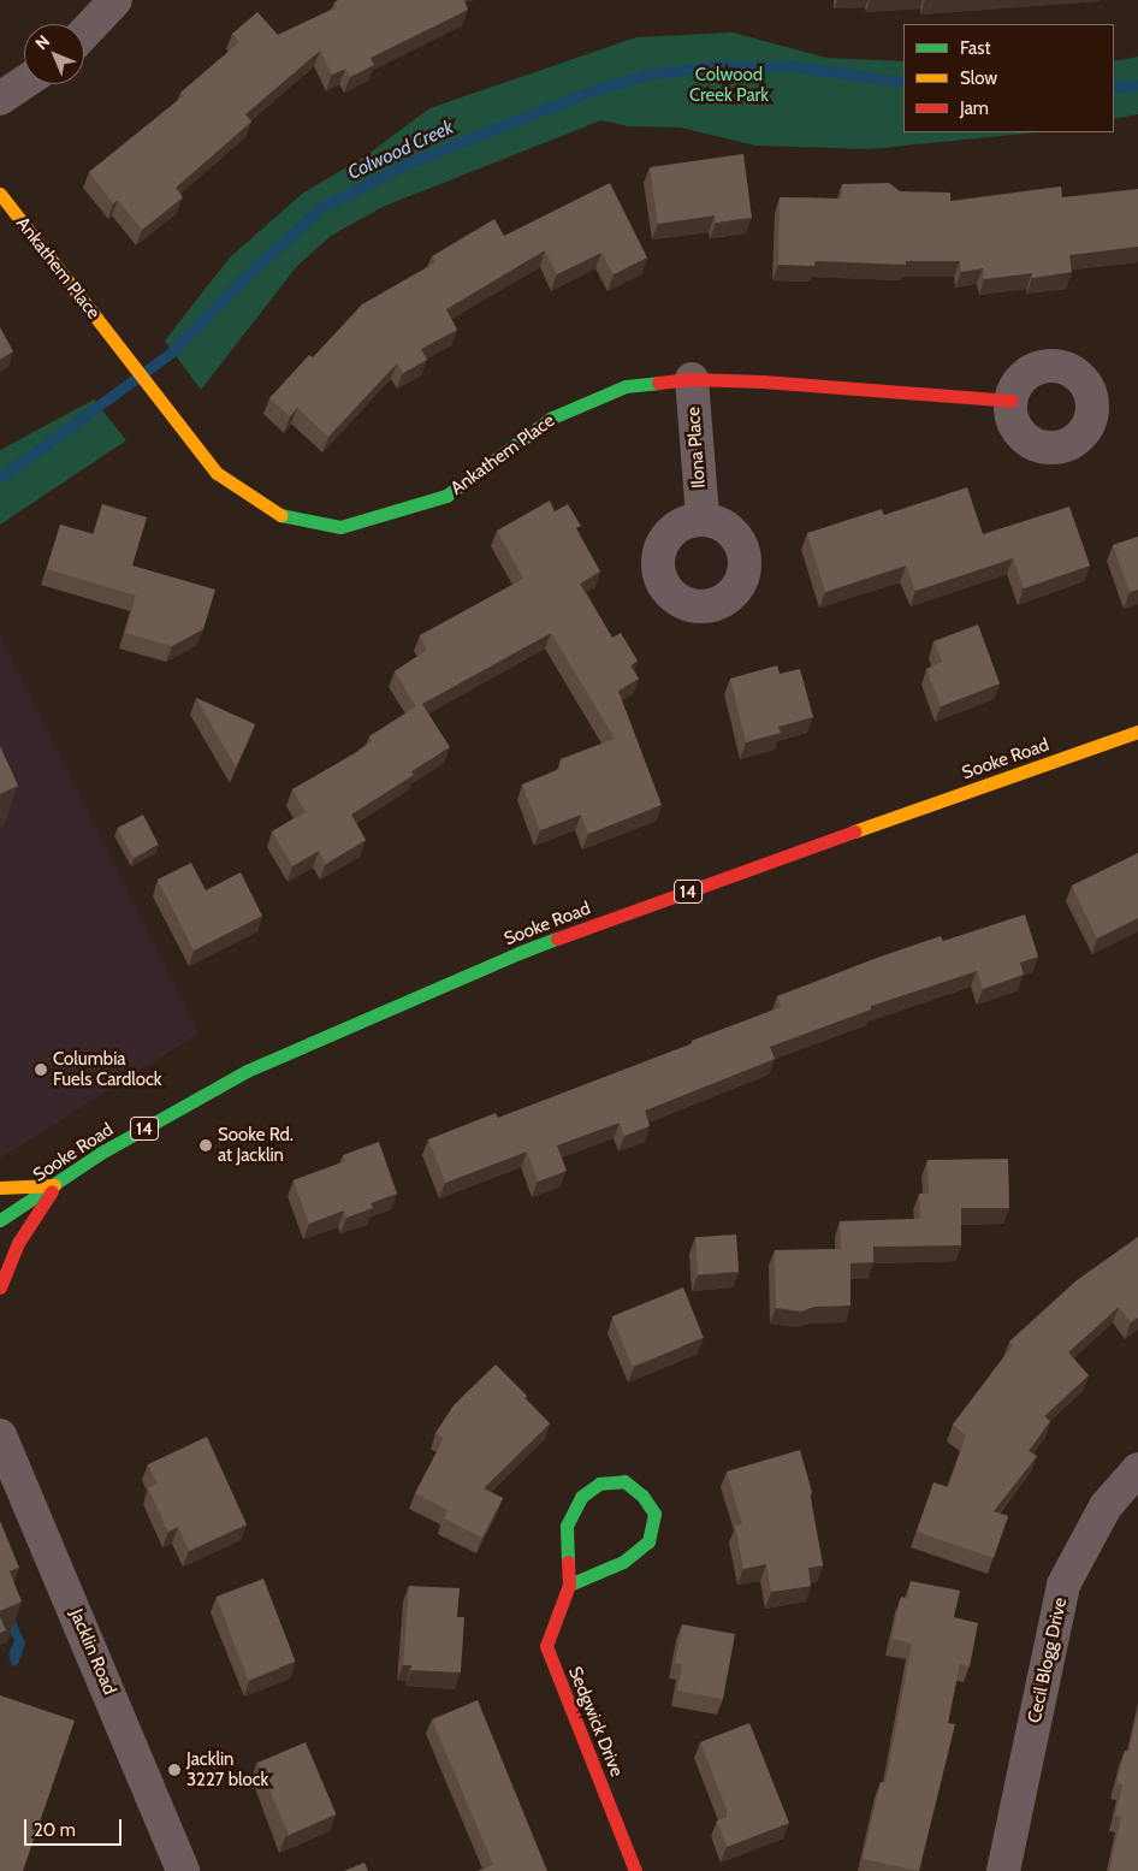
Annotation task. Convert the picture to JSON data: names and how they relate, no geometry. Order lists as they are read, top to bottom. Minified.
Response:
{"streets":{"street":["Ankathem Place","Ilona Place","Sooke Road","14","Jacklin Road","Cecil Blogg Drive","Sedgwick Drive"]},"crossings":[["Ankathem Place","Ilona Place"]],"water":["Colwood Creek"],"parks":["Colwood Creek Park"],"places":["Columbia Fuels Cardlock","Sooke Rd. at Jacklin","Jacklin 3227 block"],"legend":["Fast","Slow","Jam"],"scale_bar":"20 m","north":"top left"}
